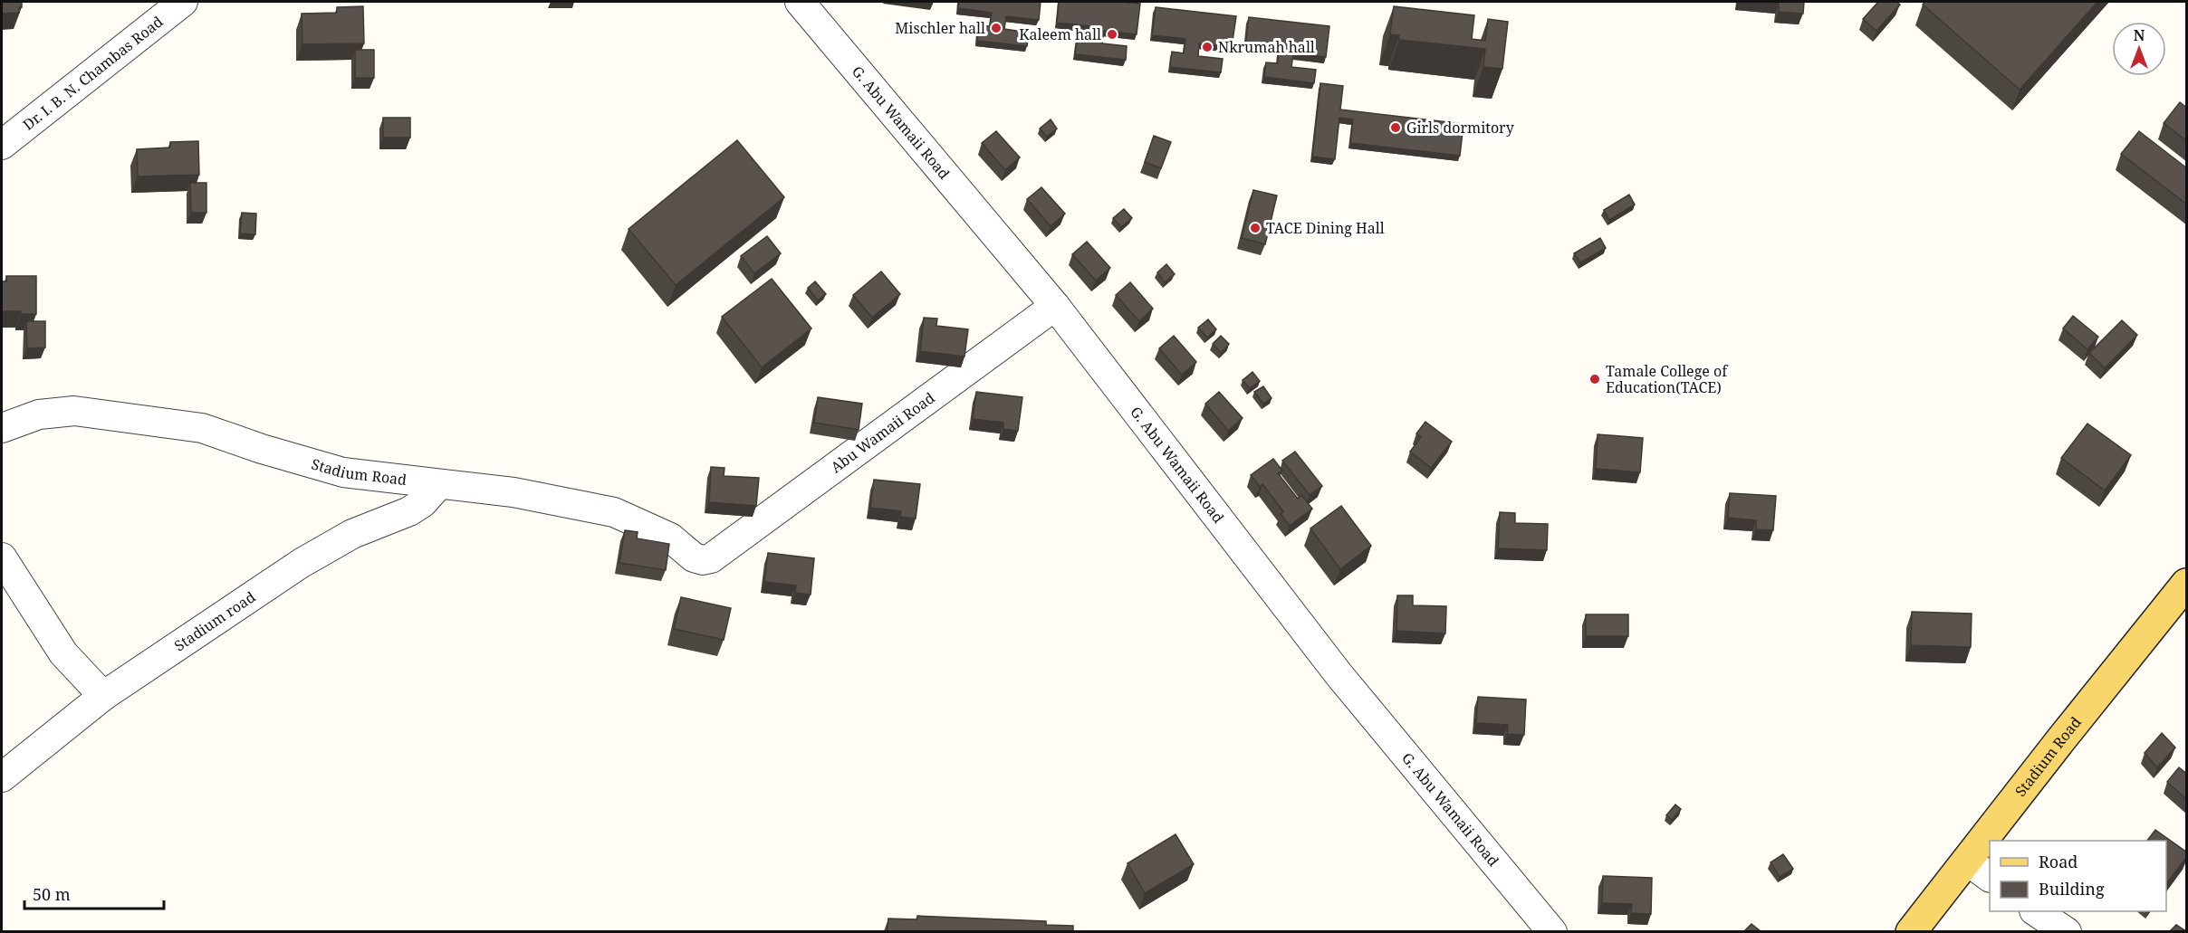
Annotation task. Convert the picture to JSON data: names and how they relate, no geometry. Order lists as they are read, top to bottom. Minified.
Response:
{"streets":{"main road":["Stadium Road"],"street":["Dr. I. B. N. Chambas Road","G. Abu Wamaii Road","Abu Wamaii Road","Stadium road"]},"crossings":[["G. Abu Wamaii Road","Abu Wamaii Road"],["Abu Wamaii Road","Stadium Road"],["Stadium Road","Stadium road"]],"places":["Mischler hall","Kaleem hall","Nkrumah hall","Girls dormitory","TACE Dining Hall","Tamale College of Education(TACE)"],"legend":["Road","Building"],"scale_bar":"50 m","north":"top"}
